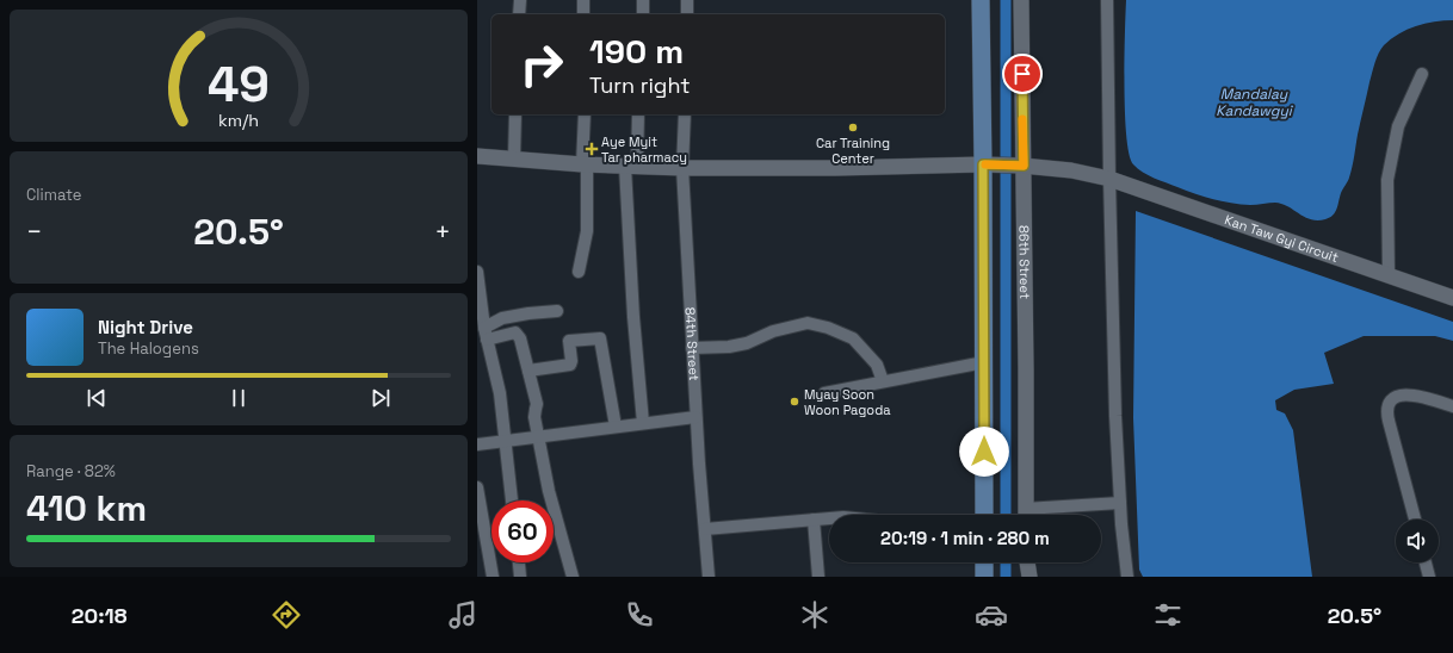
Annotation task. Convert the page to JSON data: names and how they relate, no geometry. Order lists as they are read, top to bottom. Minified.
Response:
{"streets":{"street":["Kan Taw Gyi Circuit","86th Street","84th Street"]},"crossings":[["Kan Taw Gyi Circuit","86th Street"],["Kan Taw Gyi Circuit","84th Street"]],"water":["Mandalay Kandawgyi"],"places":{"other":["Car Training Center","Myay Soon Woon Pagoda"],"health":["Aye Myit Tar pharmacy"]},"page":{"turn":["190 m","Turn right"],"tile":["Climate",["Range · 82%","410 km"]],"heat":["−","20.5°","+"],"song":["Night Drive","The Halogens"],"limit":"60","trip":"20:19 · 1 min · 280 m","tabs":["20:18","20.5°"],"gauge":["49","km/h"]}}
